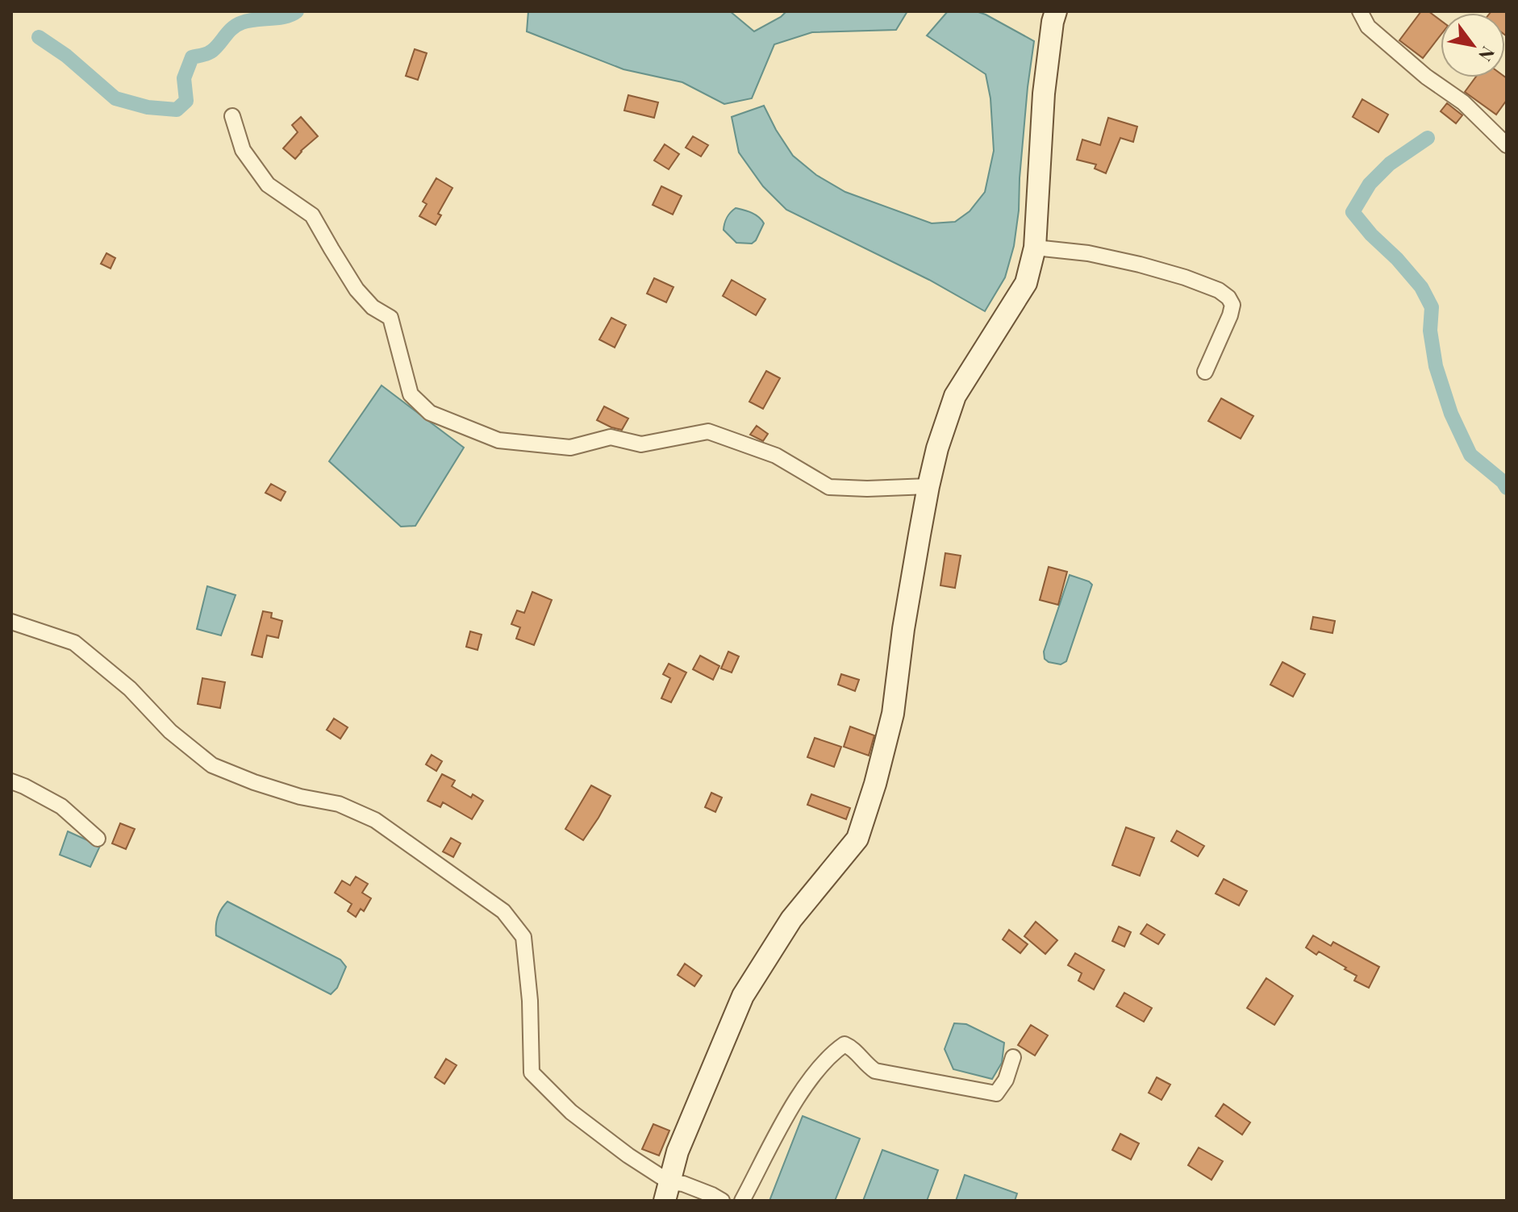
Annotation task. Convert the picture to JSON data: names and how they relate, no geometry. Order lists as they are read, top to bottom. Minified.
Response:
{"north":"bottom right"}
